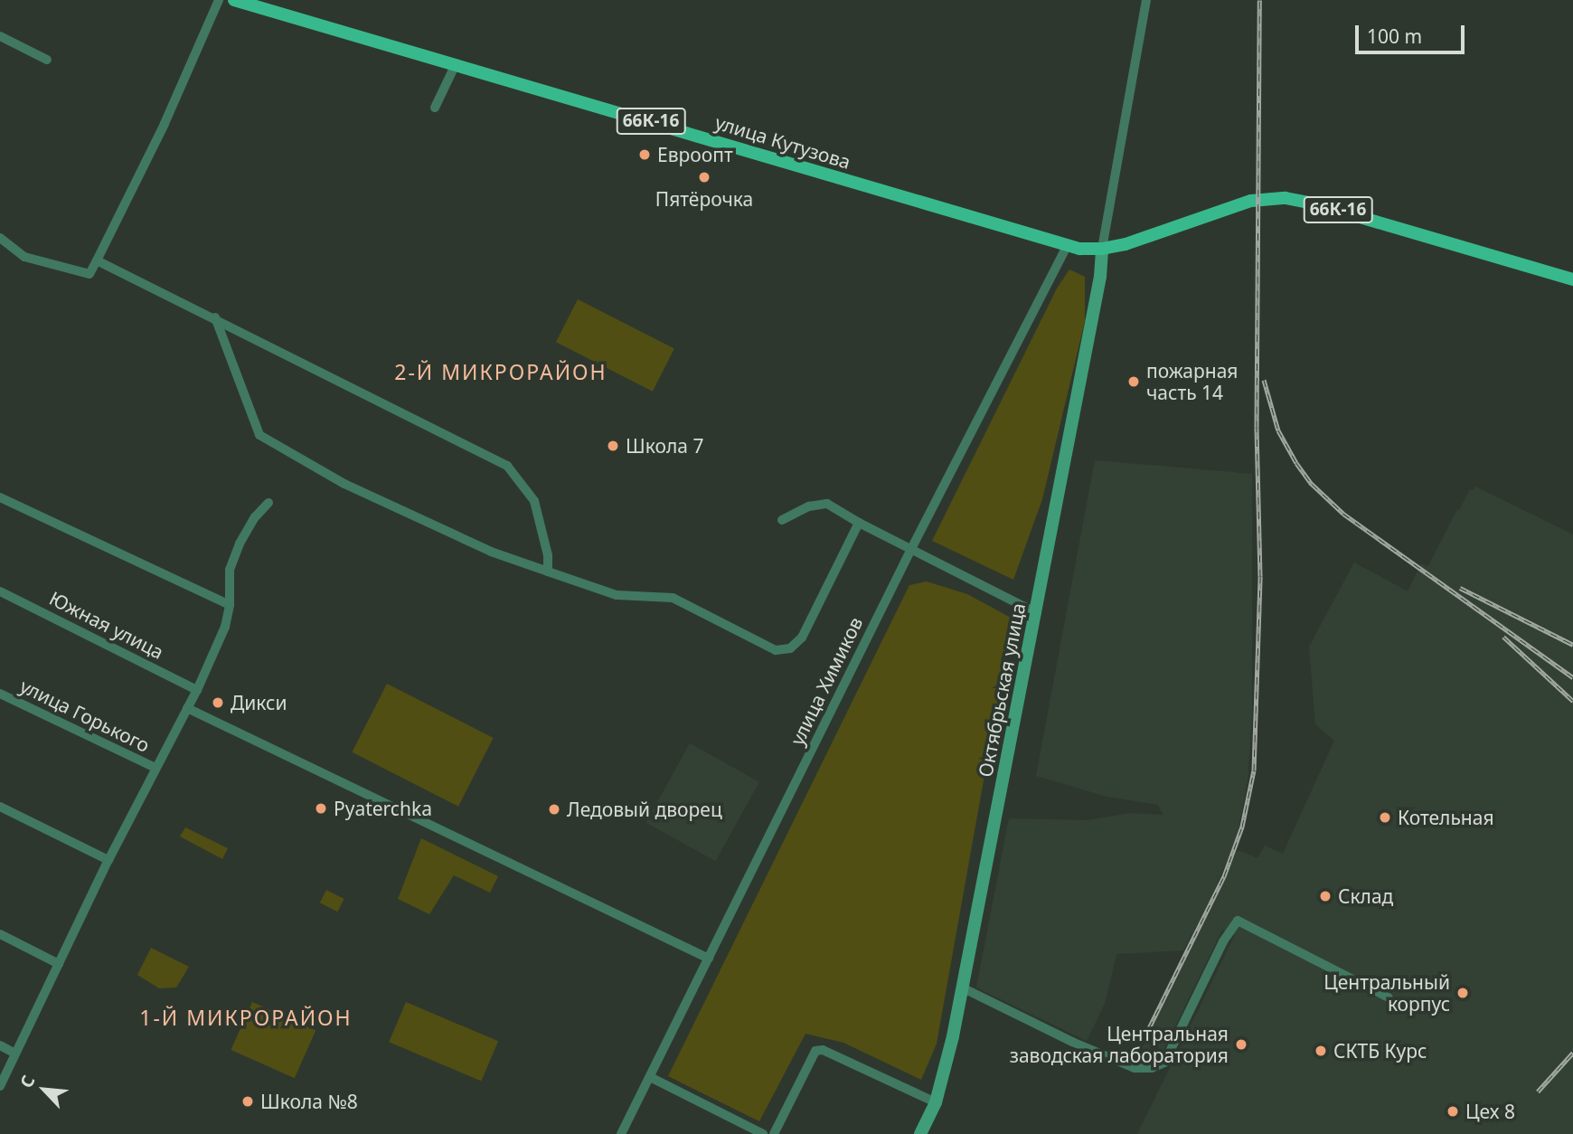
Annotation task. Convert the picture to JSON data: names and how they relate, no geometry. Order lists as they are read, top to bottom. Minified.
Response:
{"streets":{"main road":["66К-16","улица Кутузова","Октябрьская улица"],"street":["Южная улица","улица Химиков","улица Горького"]},"crossings":[["66К-16","улица Кутузова"],["66К-16","улица Химиков"],["66К-16","Октябрьская улица"],["улица Кутузова","улица Химиков"]],"districts":["2-Й МИКРОРАЙОН","1-Й МИКРОРАЙОН"],"places":["Евроопт","Пятёрочка","пожарная часть 14","Школа 7","Дикси","Pyaterchka","Ледовый дворец","Котельная","Склад","Центральный корпус","Центральная заводская лаборатория","СКТБ Курс","Школа №8","Цех 8"],"scale_bar":"100 m","north":"top left"}
